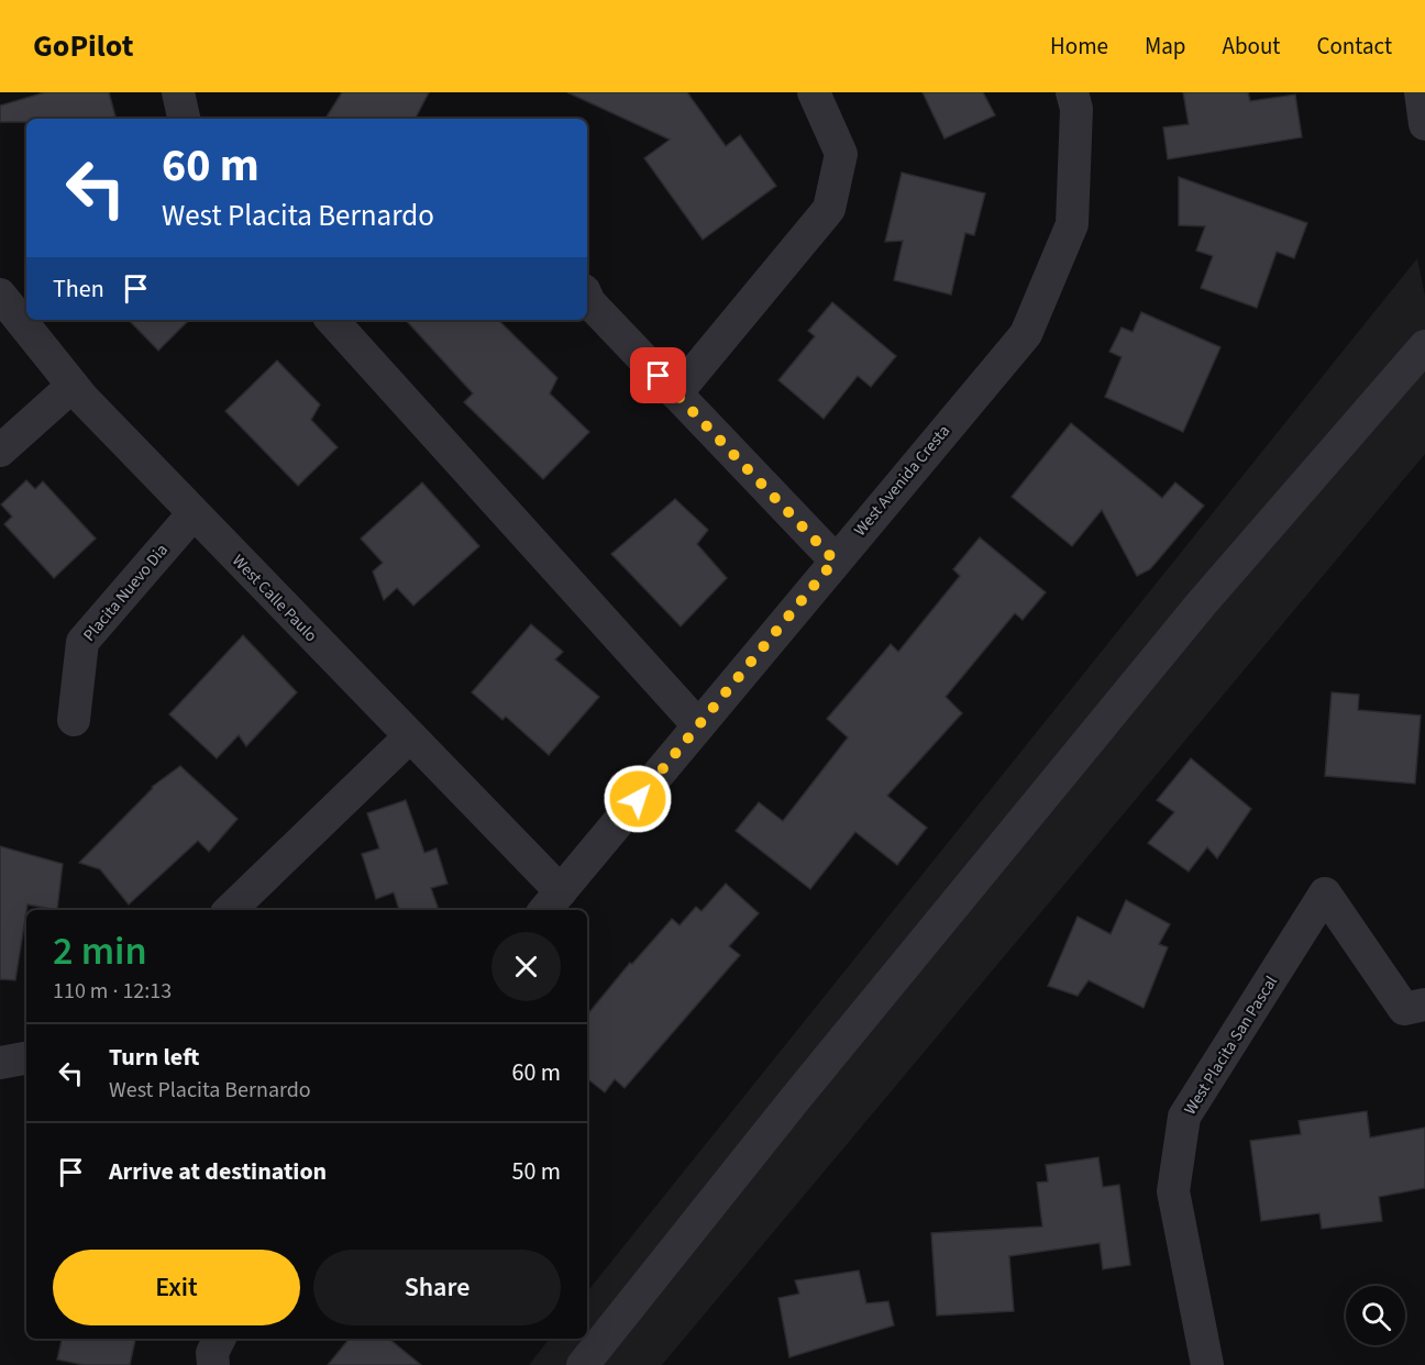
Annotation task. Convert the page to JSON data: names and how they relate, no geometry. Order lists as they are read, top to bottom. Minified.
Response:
{"streets":{"street":["West Avenida Cresta","Placita Nuevo Dia","West Calle Paulo","West Placita San Pascal"]},"crossings":[["West Avenida Cresta","West Calle Paulo"],["Placita Nuevo Dia","West Calle Paulo"]],"page":{"header":"GoPilot","nav":["Home","Map","About","Contact"],"turn":["60 m","West Placita Bernardo"],"then":"Then","heading":["2 min","110 m · 12:13"],"list":[{"name":"Turn left","note":"West Placita Bernardo","value":"60 m"},{"name":"Arrive at destination","value":"50 m"}],"buttons":["Exit","Share"]}}
